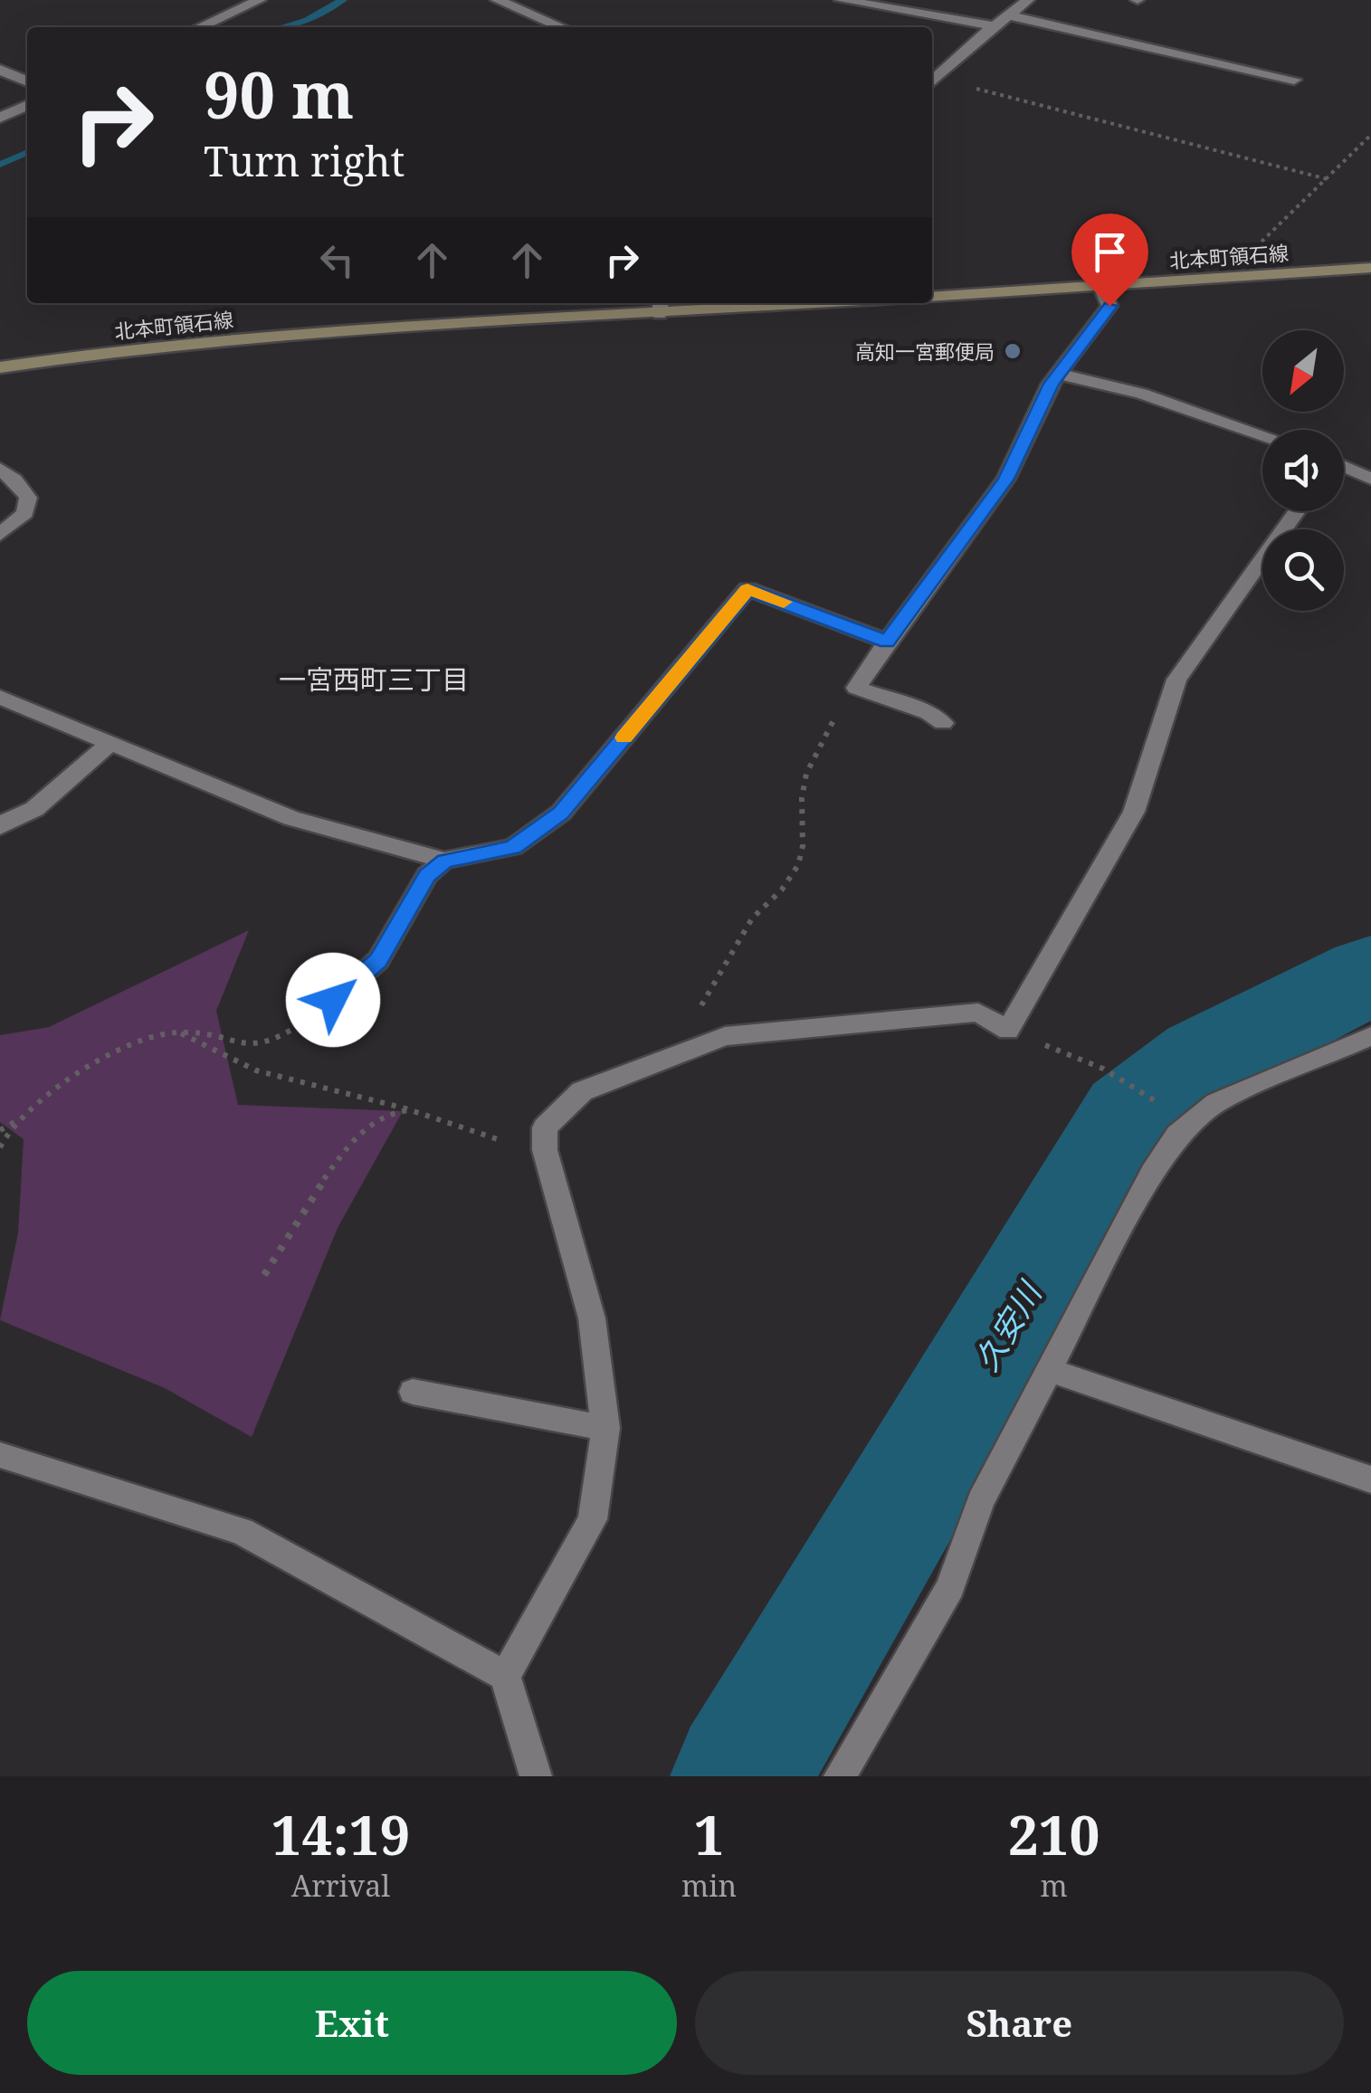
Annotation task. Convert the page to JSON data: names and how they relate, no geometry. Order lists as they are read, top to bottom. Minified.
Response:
{"streets":{"main road":["北本町領石線"]},"districts":["一宮西町三丁目"],"water":["久安川"],"places":["高知一宮郵便局"],"north":"bottom left","page":{"turn":["90 m","Turn right"],"eta":["14:19","Arrival","1","min","210","m"],"buttons":["Exit","Share"]}}
